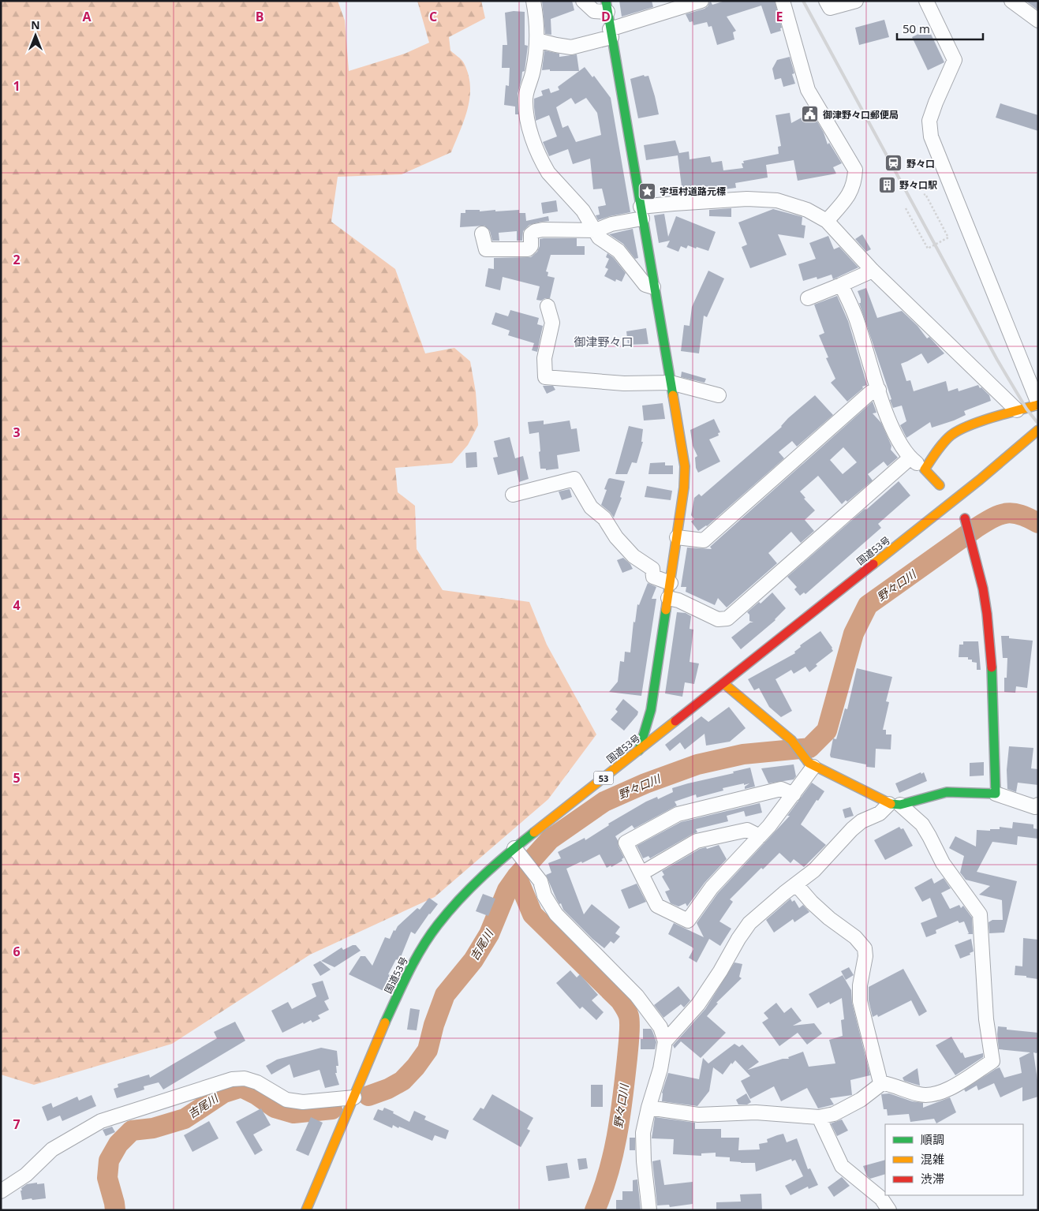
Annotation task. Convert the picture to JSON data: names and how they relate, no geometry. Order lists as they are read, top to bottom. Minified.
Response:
{"streets":{"main road":["国道53号","53"]},"districts":["御津野々口"],"water":["野々口川","吉尾川"],"places":{"public building":["御津野々口郵便局"],"station":["野々口"],"building":["野々口駅"],"place":["宇垣村道路元標"]},"legend":["順調","混雑","渋滞"],"scale_bar":"50 m","north":"top","grid":{"columns":["A","B","C","D","E"],"rows":["1","2","3","4","5","6","7"]}}
